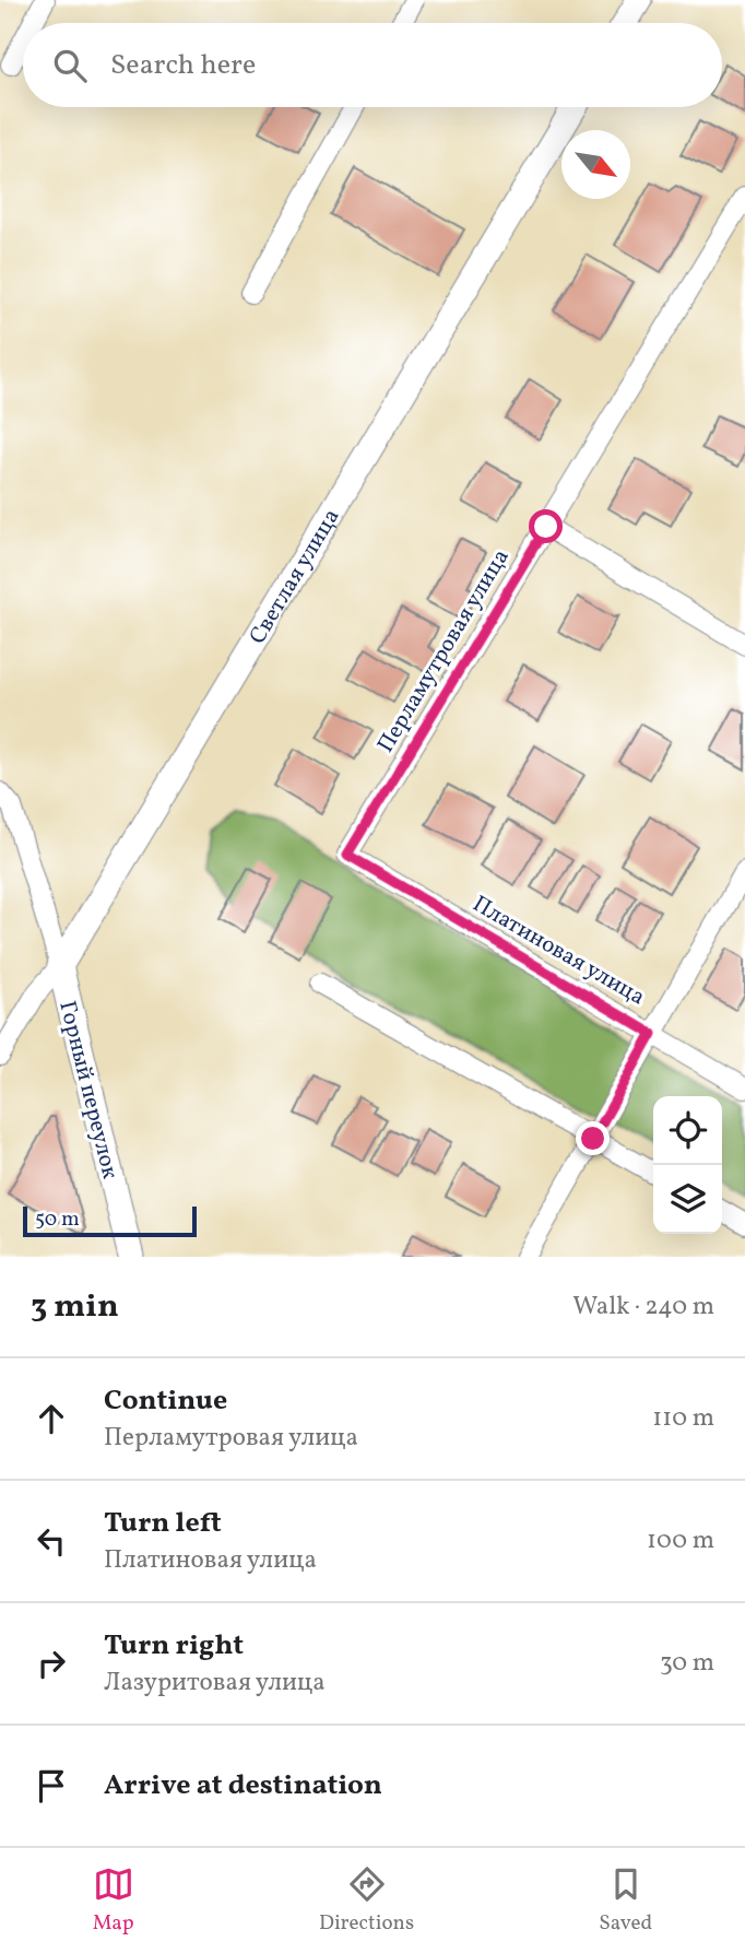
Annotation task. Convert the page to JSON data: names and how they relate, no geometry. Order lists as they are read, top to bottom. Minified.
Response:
{"streets":{"street":["Светлая улица","Перламутровая улица","Платиновая улица","Горный переулок"]},"crossings":[["Светлая улица","Горный переулок"],["Перламутровая улица","Платиновая улица"]],"scale_bar":"50 m","north":"bottom right","page":{"search":"Search here","scale":"50 m","heading":["3 min","Walk · 240 m"],"list":[["Continue","Перламутровая улица","110 m"],["Turn left","Платиновая улица","100 m"],["Turn right","Лазуритовая улица","30 m"],"Arrive at destination"],"nav":["Map","Directions","Saved"]}}
